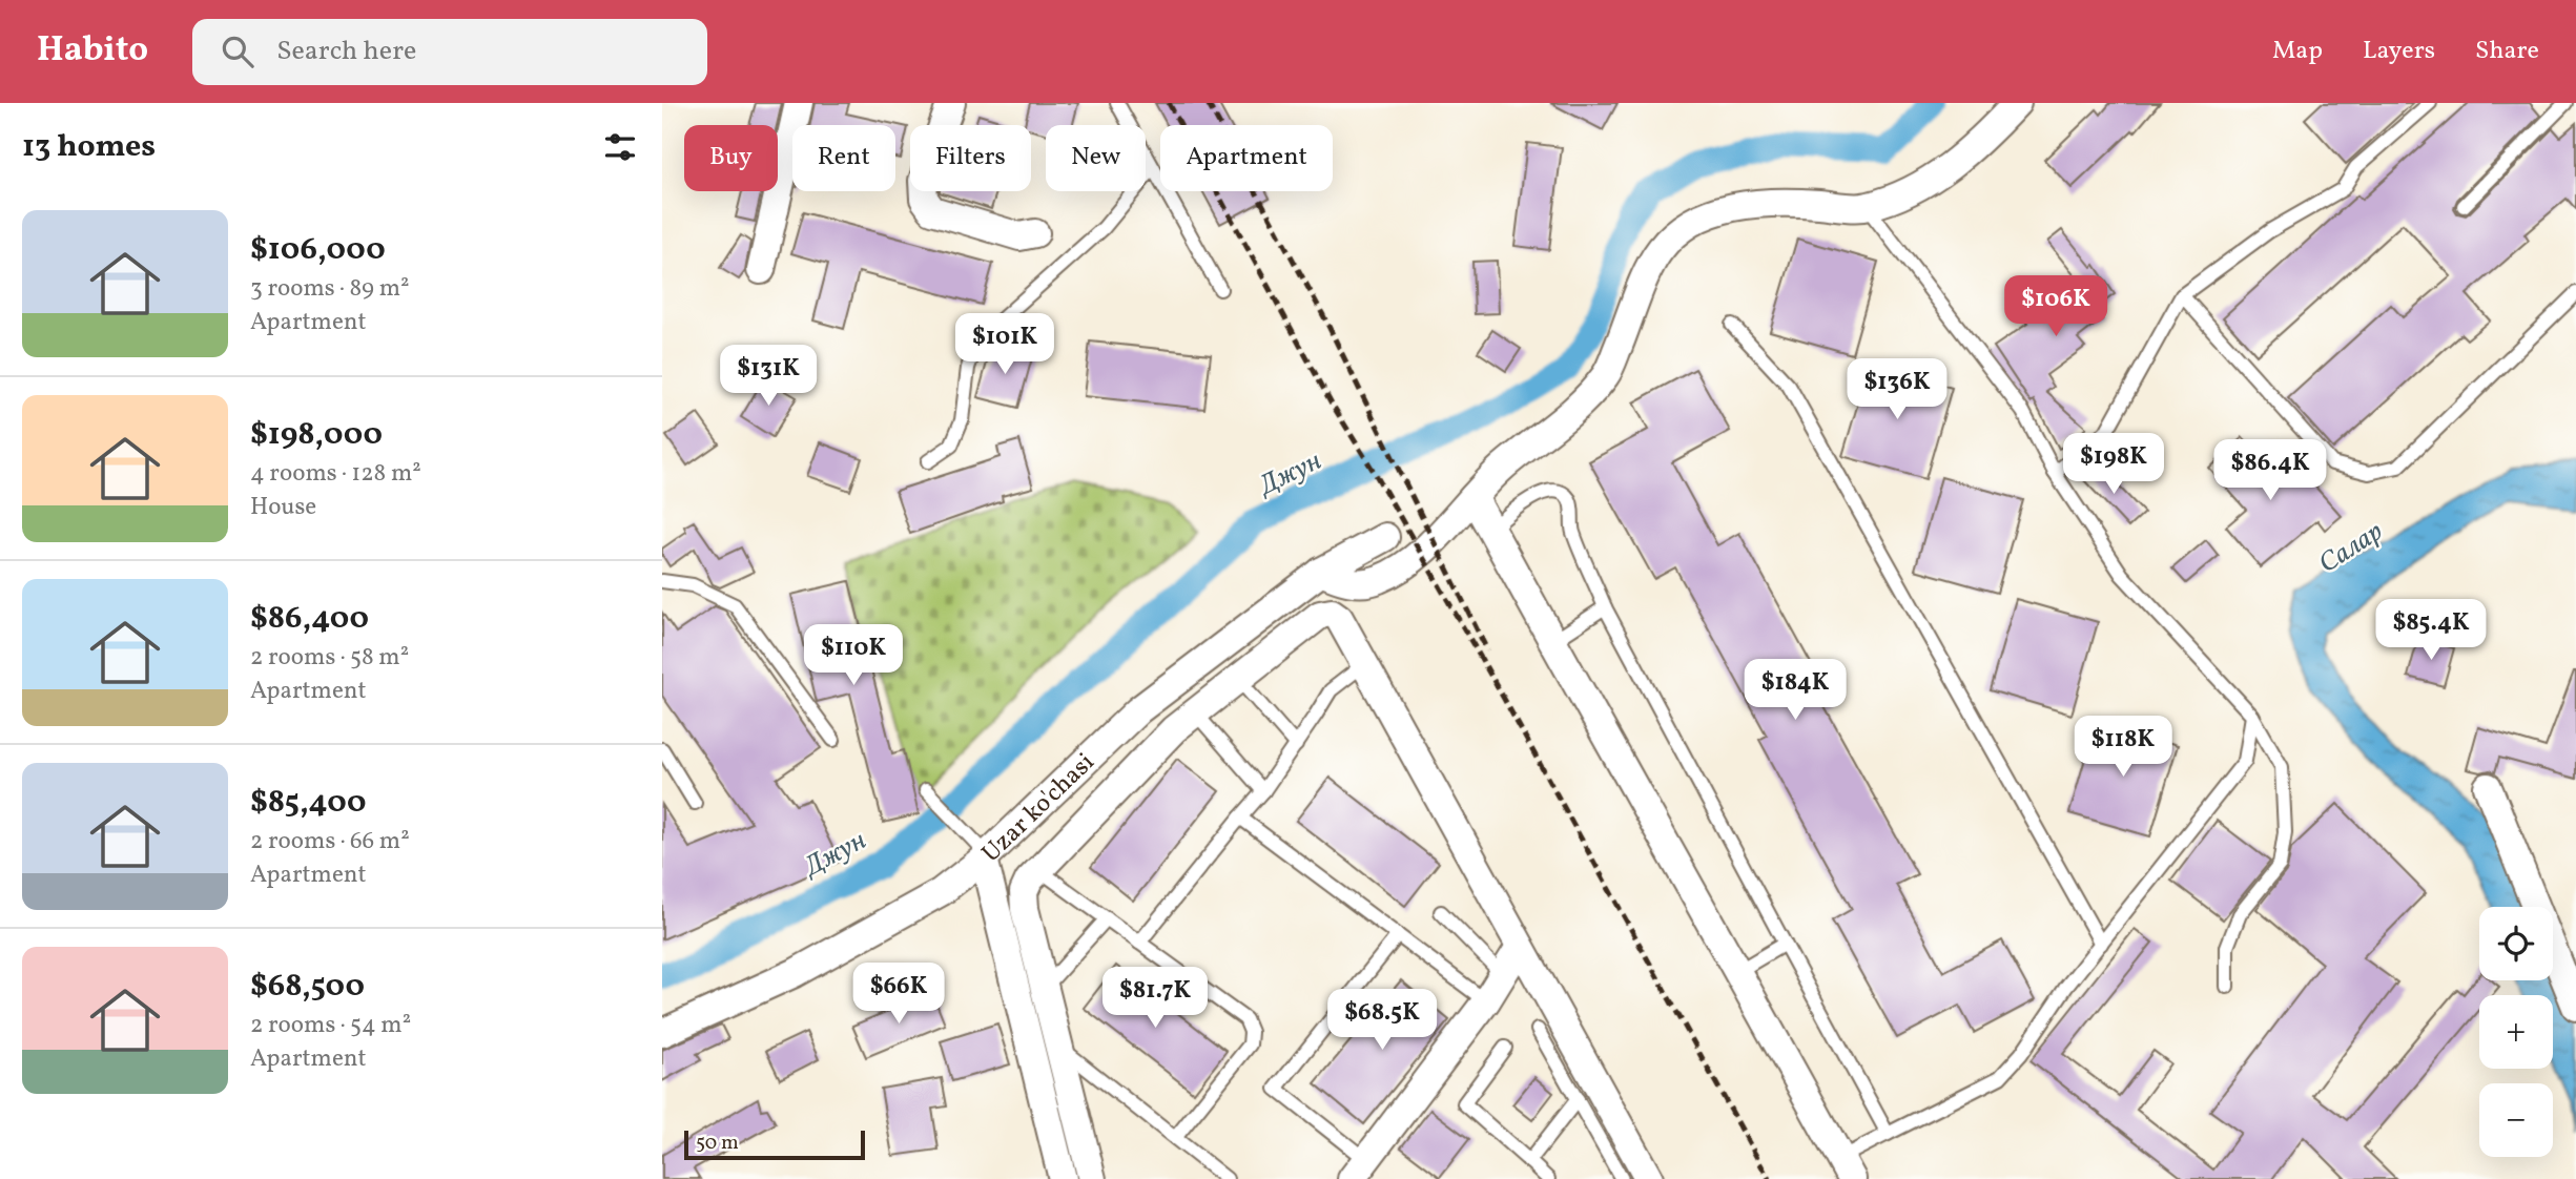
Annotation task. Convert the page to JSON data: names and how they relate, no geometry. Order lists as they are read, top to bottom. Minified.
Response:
{"streets":{"street":["Uzar ko'chasi"]},"water":["Джун","Салар"],"scale_bar":"50 m","page":{"header":"Habito","search":"Search here","nav":["Map","Layers","Share"],"heading":"13 homes","chip":["Buy","Rent","Filters","New","Apartment"],"list":[{"name":"$106,000","note":"3 rooms · 89 m² · Apartment"},{"name":"$198,000","note":"4 rooms · 128 m² · House"},{"name":"$86,400","note":"2 rooms · 58 m² · Apartment"},{"name":"$85,400","note":"2 rooms · 66 m² · Apartment"},{"name":"$68,500","note":"2 rooms · 54 m² · Apartment"}],"price":["$106K","$101K","$131K","$136K","$198K","$86.4K","$85.4K","$110K","$184K","$118K","$66K","$81.7K","$68.5K"],"map_buttons":["+","−"],"scale":"50 m"}}
